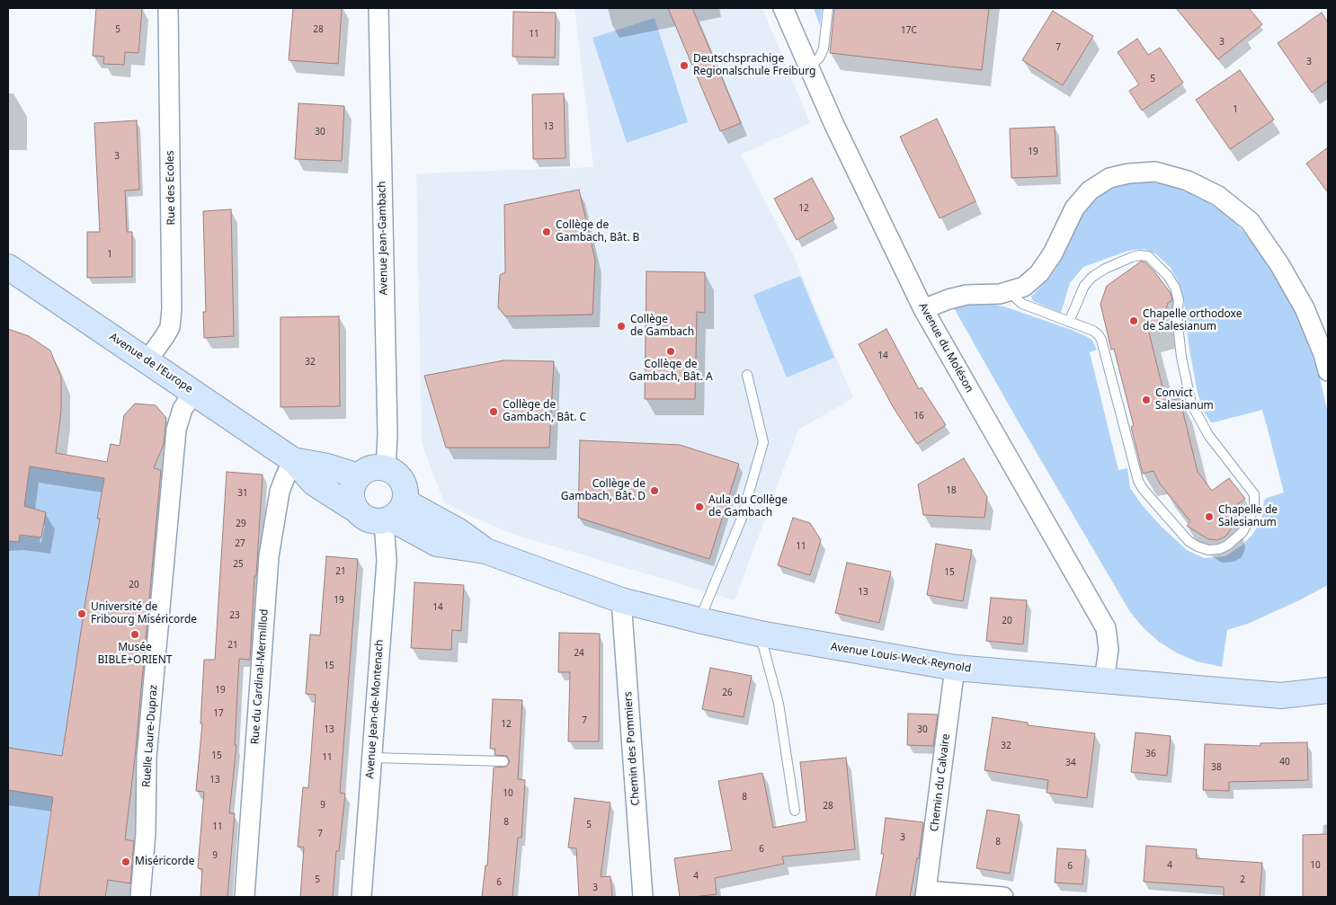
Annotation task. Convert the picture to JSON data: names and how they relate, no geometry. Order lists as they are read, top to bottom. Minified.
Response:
{"streets":{"main road":["Avenue de l'Europe","Avenue Louis-Weck-Reynold"],"street":["Rue des Ecoles","Avenue Jean-Gambach","Avenue du Moléson","Rue du Cardinal-Mermillod","Avenue Jean-de-Montenach","Ruelle Laure-Dupraz","Chemin des Pommiers","Chemin du Calvaire"]},"crossings":[["Rue des Ecoles","Avenue de l'Europe"],["Avenue Jean-Gambach","Avenue de l'Europe"],["Avenue Jean-Gambach","Avenue Louis-Weck-Reynold"],["Avenue Jean-Gambach","Avenue Jean-de-Montenach"],["Avenue du Moléson","Avenue Louis-Weck-Reynold"],["Avenue de l'Europe","Avenue Louis-Weck-Reynold"],["Avenue de l'Europe","Rue du Cardinal-Mermillod"],["Avenue de l'Europe","Avenue Jean-de-Montenach"],["Avenue de l'Europe","Ruelle Laure-Dupraz"],["Avenue Louis-Weck-Reynold","Avenue Jean-de-Montenach"],["Avenue Louis-Weck-Reynold","Chemin des Pommiers"],["Avenue Louis-Weck-Reynold","Chemin du Calvaire"]],"places":["Deutschsprachige Regionalschule Freiburg","Collège de Gambach, Bât. B","Chapelle orthodoxe de Salesianum","Collège de Gambach","Collège de Gambach, Bât. A","Convict Salesianum","Collège de Gambach, Bât. C","Collège de Gambach, Bât. D","Aula du Collège de Gambach","Chapelle de Salesianum","Université de Fribourg Miséricorde","Musée BIBLE+ORIENT","Miséricorde"],"house_numbers":["5","28","17C","11","3","7","3","5","1","13","30","19","3","12","1","14","32","16","18","31","29","27","11","25","21","15","20","13","19","14","23","20","21","24","15","19","26","17","7","12","13","30","32","36","15","11","40","34","38","13","10","8","9","28","8","5","11","7","3","8","6","9","4","10","6","4","5","2","6","3"]}
